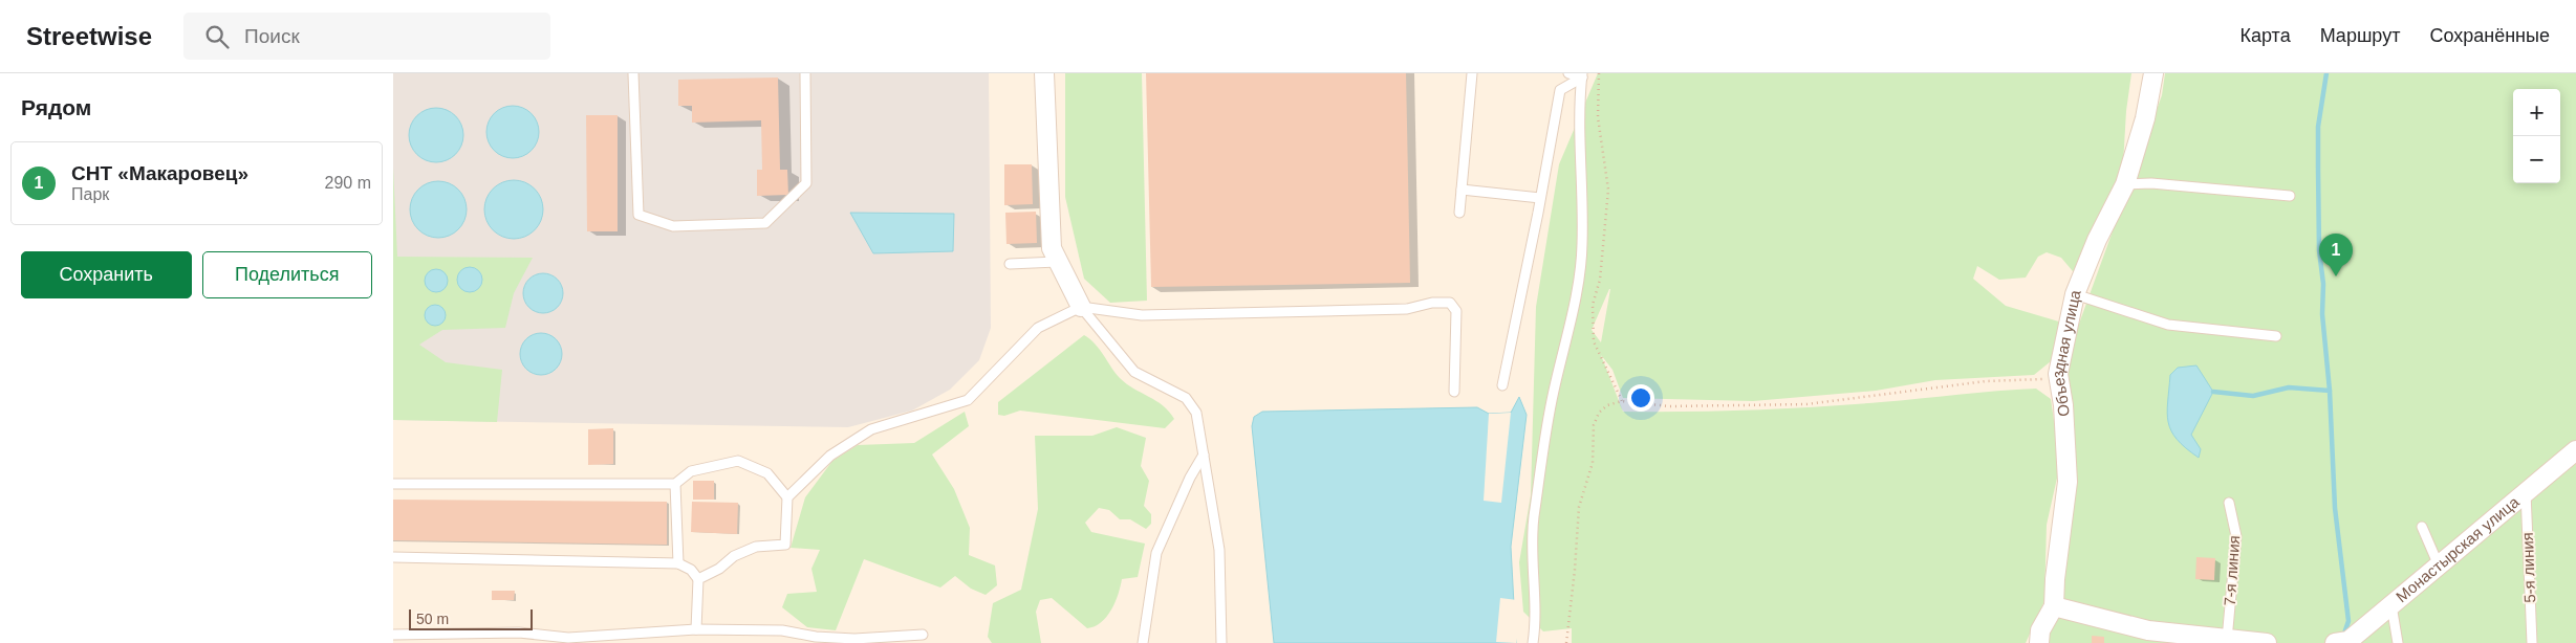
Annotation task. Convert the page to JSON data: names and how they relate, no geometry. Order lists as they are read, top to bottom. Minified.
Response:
{"streets":{"street":["Объездная улица","Монастырская улица"],"lane":["5-я линия","7-я линия"]},"crossings":[["Монастырская улица","5-я линия"]],"scale_bar":"50 m","page":{"header":"Streetwise","search":"Поиск","nav":["Карта","Маршрут","Сохранённые"],"heading":"Рядом","map_buttons":["+","−"],"list":[{"mark":"1","name":"СНТ «Макаровец»","note":"Парк","value":"290 m"}],"pins":"1","buttons":["Сохранить","Поделиться"],"scale":"50 m"}}
